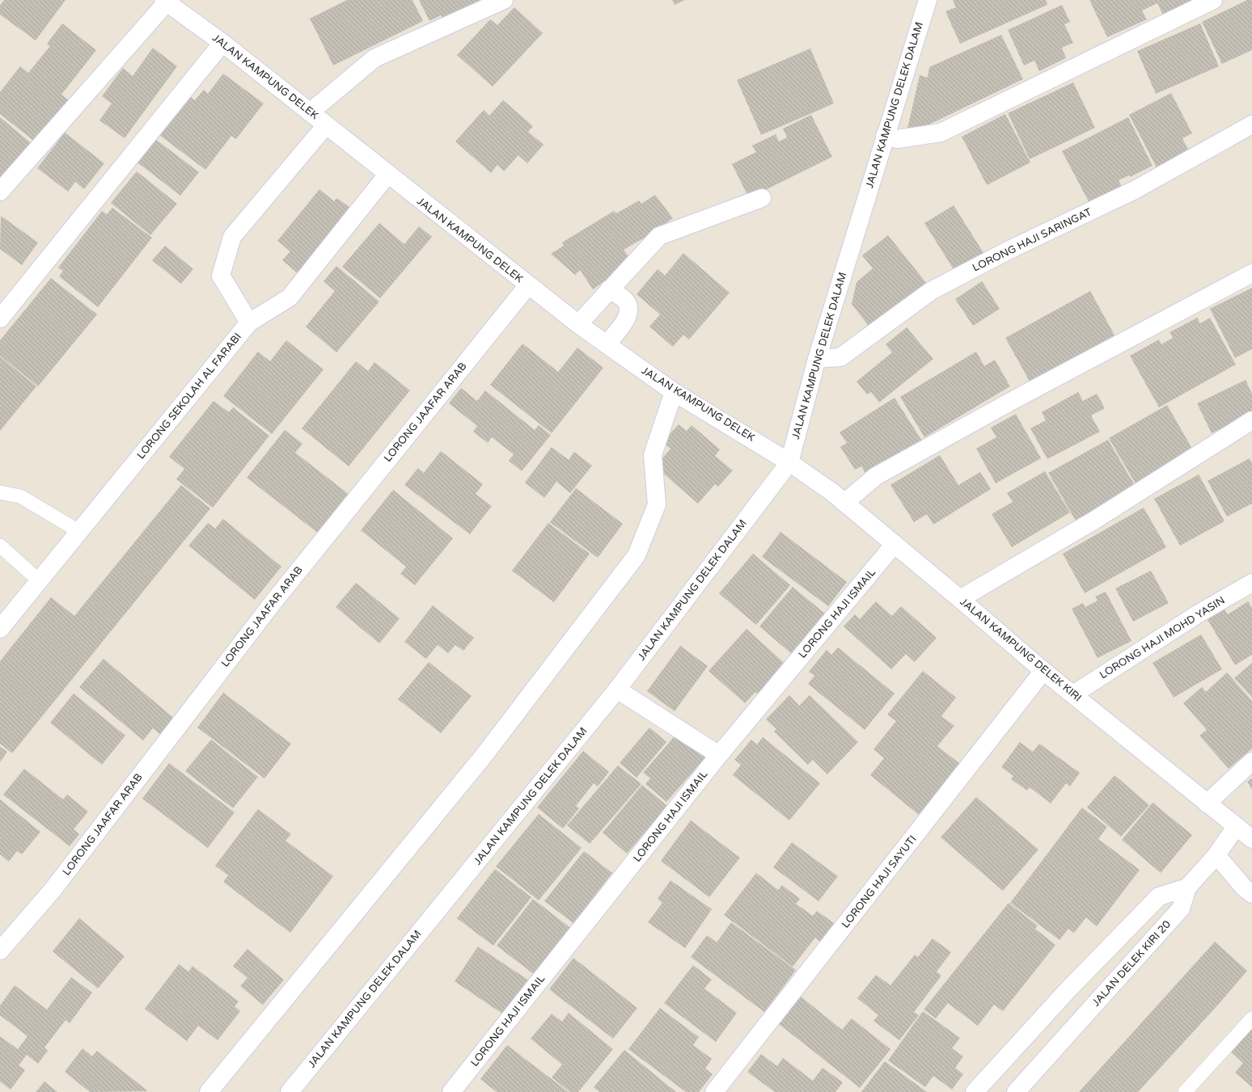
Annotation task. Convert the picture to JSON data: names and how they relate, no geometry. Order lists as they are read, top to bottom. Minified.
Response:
{"streets":{"street":["JALAN KAMPUNG DELEK","JALAN KAMPUNG DELEK DALAM","LORONG HAJI SARINGAT","LORONG SEKOLAH AL FARABI","LORONG JAAFAR ARAB","LORONG HAJI ISMAIL","LORONG HAJI MOHD YASIN","JALAN KAMPUNG DELEK KIRI","LORONG HAJI SAYUTI","JALAN DELEK KIRI 20"]},"crossings":[["JALAN KAMPUNG DELEK","JALAN KAMPUNG DELEK DALAM"],["JALAN KAMPUNG DELEK","LORONG SEKOLAH AL FARABI"],["JALAN KAMPUNG DELEK","LORONG JAAFAR ARAB"],["JALAN KAMPUNG DELEK","JALAN KAMPUNG DELEK KIRI"],["JALAN KAMPUNG DELEK DALAM","LORONG HAJI SARINGAT"],["JALAN KAMPUNG DELEK DALAM","JALAN KAMPUNG DELEK KIRI"],["LORONG HAJI ISMAIL","JALAN KAMPUNG DELEK KIRI"],["LORONG HAJI MOHD YASIN","JALAN KAMPUNG DELEK KIRI"],["JALAN KAMPUNG DELEK KIRI","LORONG HAJI SAYUTI"],["JALAN KAMPUNG DELEK KIRI","JALAN DELEK KIRI 20"]]}
